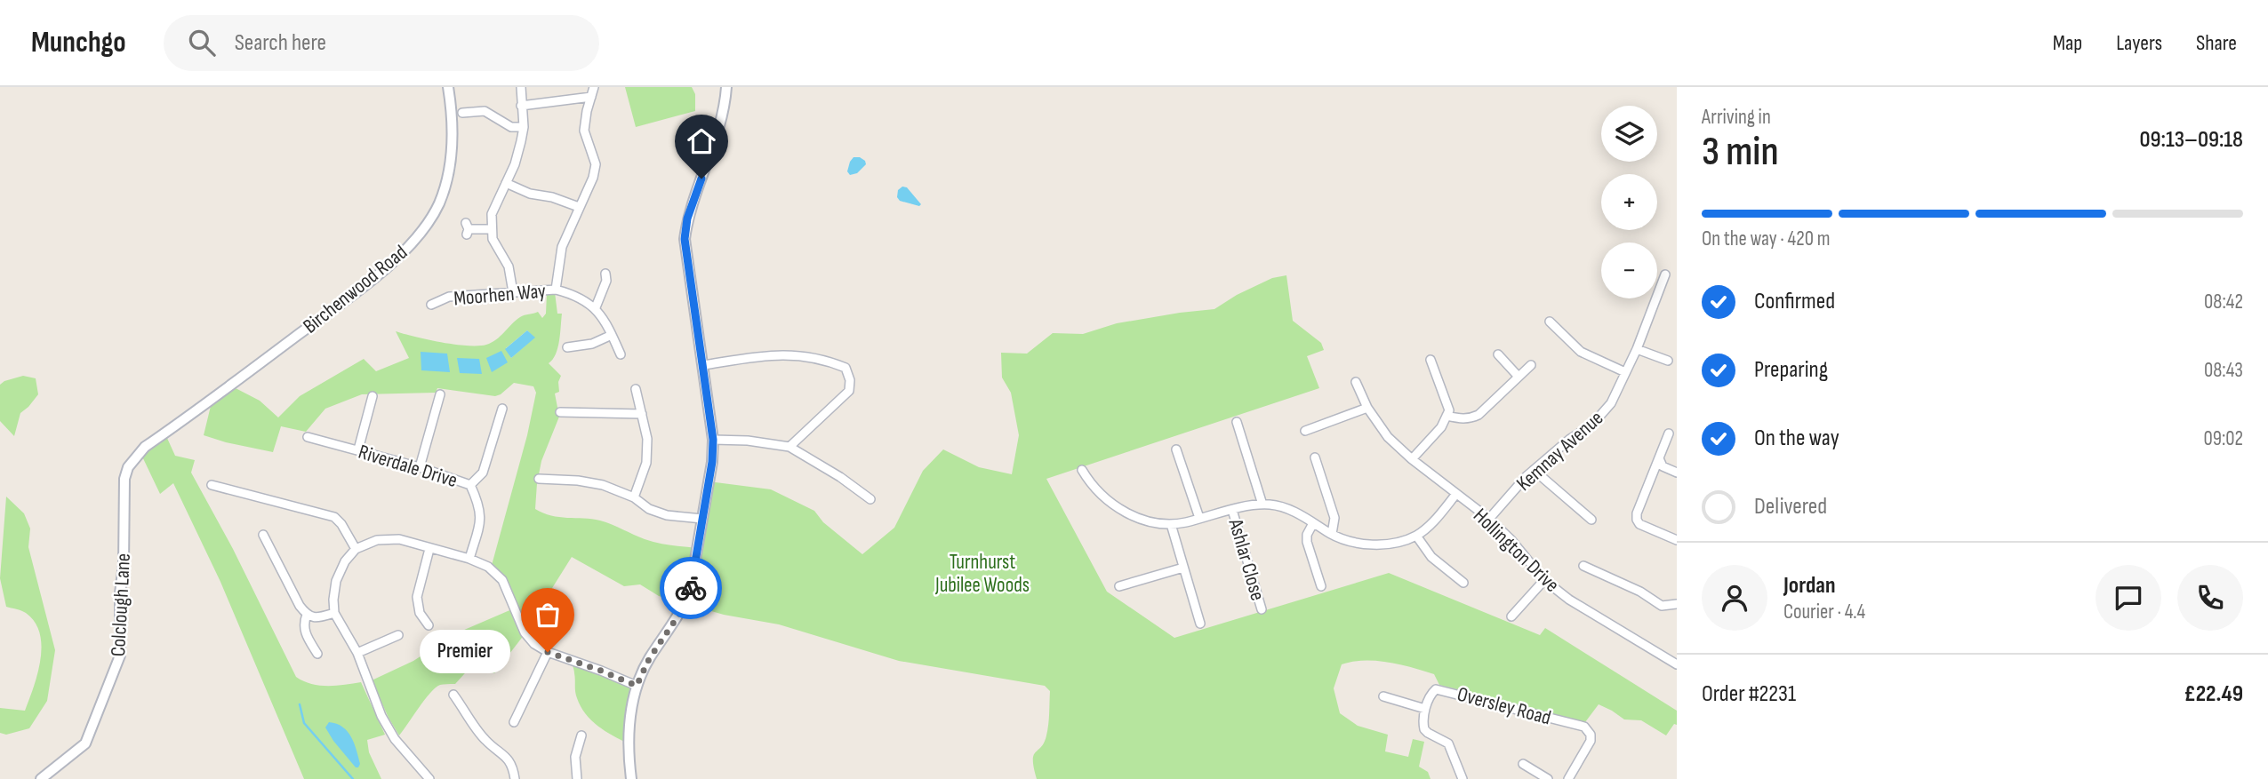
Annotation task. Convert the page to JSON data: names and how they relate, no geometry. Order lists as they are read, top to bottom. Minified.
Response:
{"streets":{"street":["Birchenwood Road","Moorhen Way","Kemnay Avenue","Riverdale Drive","Hollington Drive","Ashlar Close","Colclough Lane","Oversley Road"]},"crossings":[["Birchenwood Road","Colclough Lane"],["Kemnay Avenue","Hollington Drive"]],"parks":["Turnhurst Jubilee Woods"],"places":["Premier"],"page":{"header":"Munchgo","search":"Search here","nav":["Map","Layers","Share"],"heading":["3 min","Arriving in","09:13–09:18"],"panel":["Jordan","Courier · 4.4","Order #2231","£22.49"],"map_buttons":["+","−"],"bar":"On the way · 420 m","list":[["Confirmed","08:42"],["Preparing","08:43"],["On the way","09:02"],"Delivered"],"bubble":"Premier"}}
